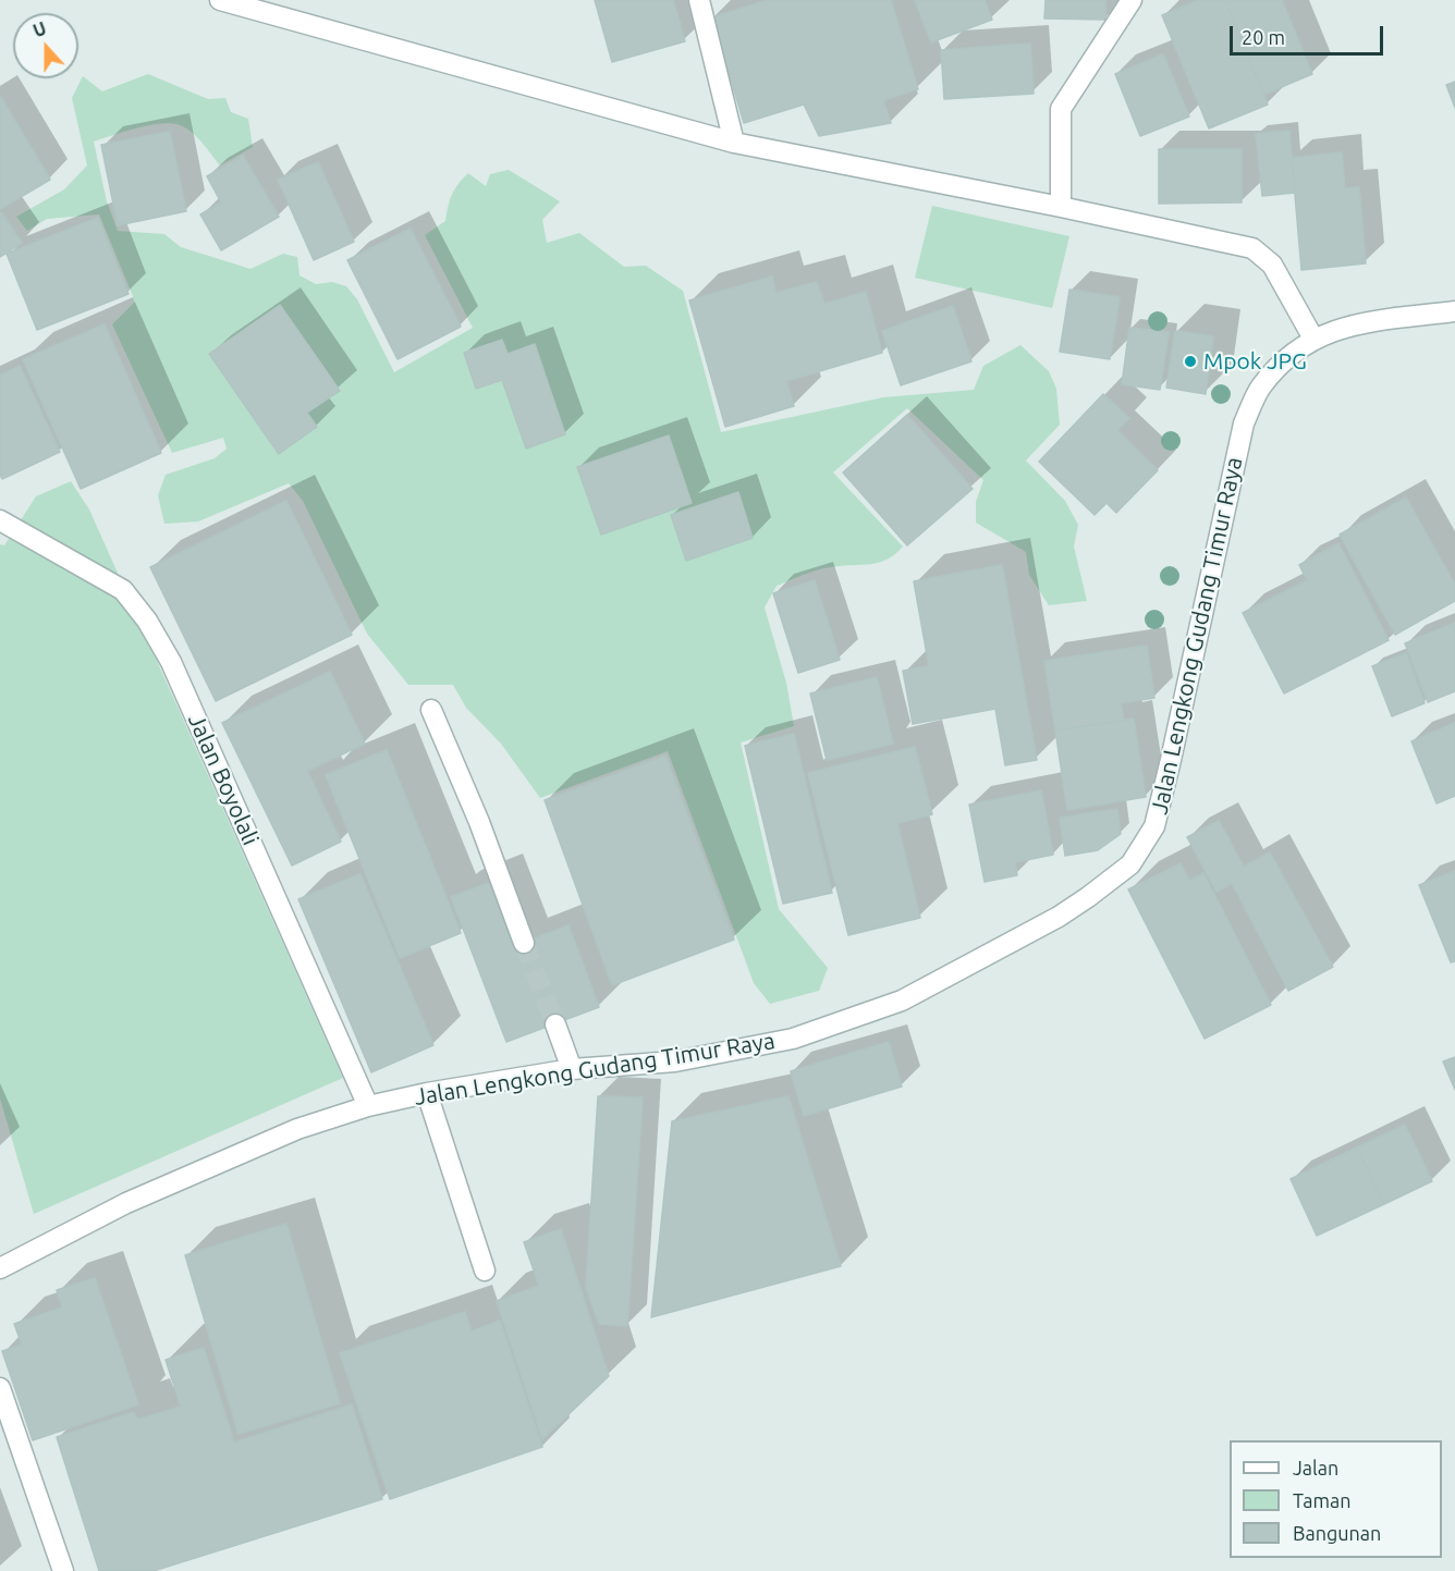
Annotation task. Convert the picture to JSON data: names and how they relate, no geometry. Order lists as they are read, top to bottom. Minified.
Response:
{"streets":{"street":["Jalan Lengkong Gudang Timur Raya","Jalan Boyolali"]},"crossings":[["Jalan Lengkong Gudang Timur Raya","Jalan Boyolali"]],"places":["Mpok JPG"],"legend":["Jalan","Taman","Bangunan"],"scale_bar":"20 m","north":"top"}
